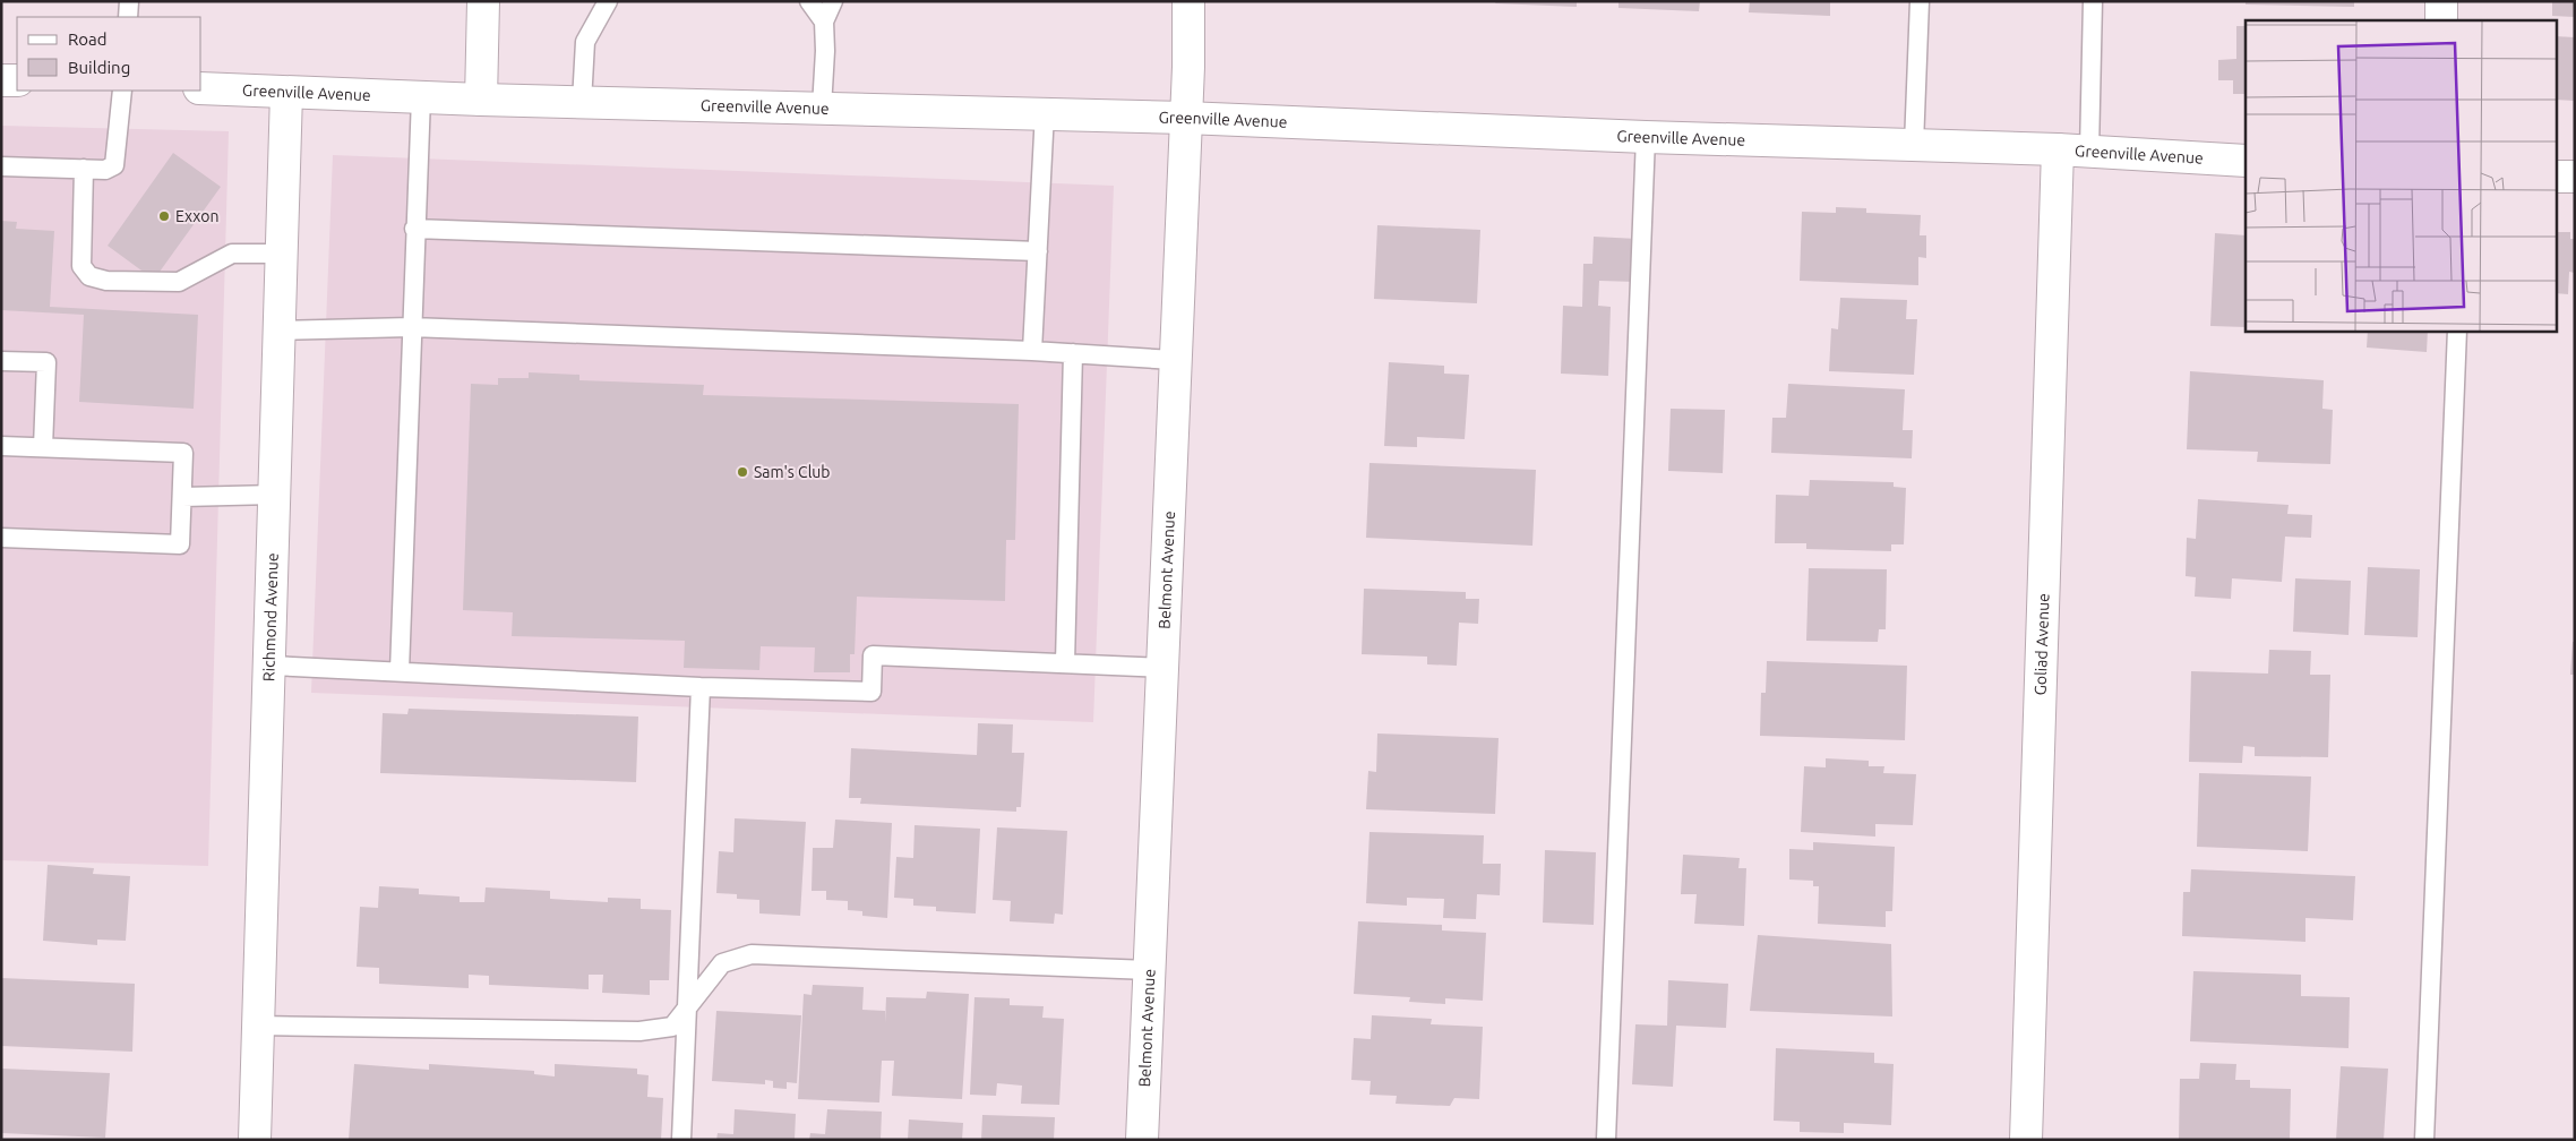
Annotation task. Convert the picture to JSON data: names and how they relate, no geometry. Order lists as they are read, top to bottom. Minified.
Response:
{"streets":{"street":["Greenville Avenue","Belmont Avenue","Richmond Avenue","Goliad Avenue"]},"crossings":[["Greenville Avenue","Belmont Avenue"],["Greenville Avenue","Richmond Avenue"],["Greenville Avenue","Goliad Avenue"]],"places":["Exxon","Sam's Club"],"legend":["Road","Building"]}
